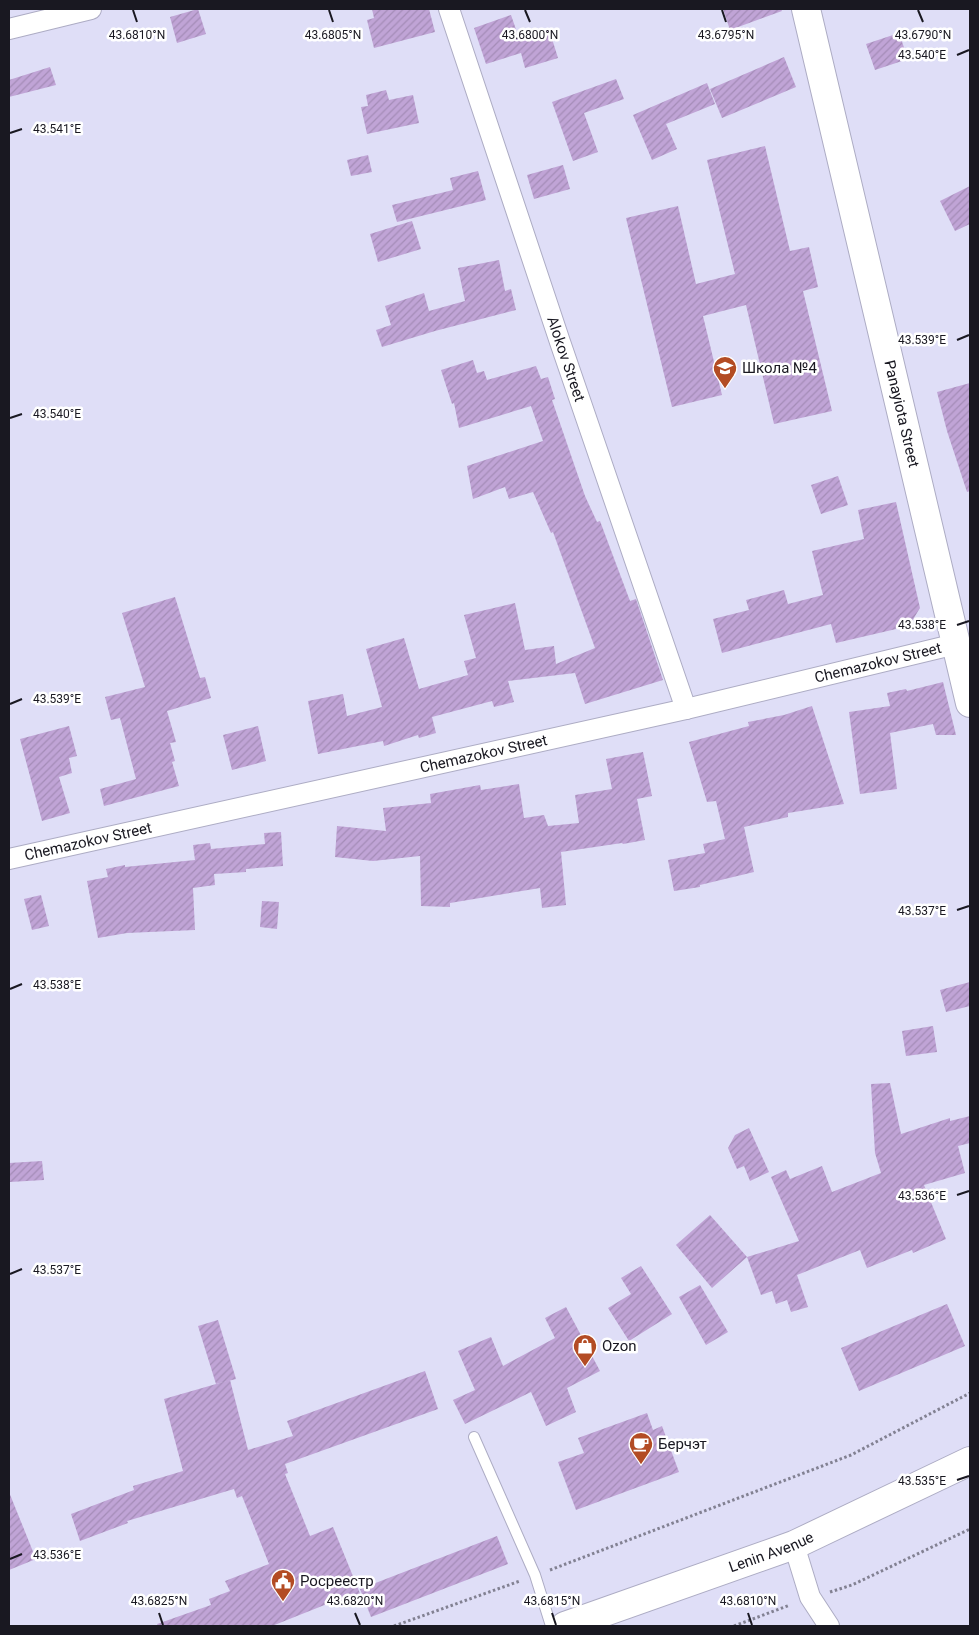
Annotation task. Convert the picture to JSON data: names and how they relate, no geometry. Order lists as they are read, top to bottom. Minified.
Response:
{"streets":{"street":["Alokov Street","Panayiota Street","Chemazokov Street","Lenin Avenue"]},"crossings":[["Alokov Street","Chemazokov Street"],["Panayiota Street","Chemazokov Street"]],"places":{"school or university":["Школа №4"],"shop":["Ozon"],"cafe":["Берчэт"],"public building":["Росреестр"]},"coordinates":["43.6810°N","43.6805°N","43.6800°N","43.6795°N","43.6790°N","43.540°E","43.541°E","43.539°E","43.538°E","43.537°E","43.536°E","43.535°E","43.6825°N","43.6820°N","43.6815°N"]}
